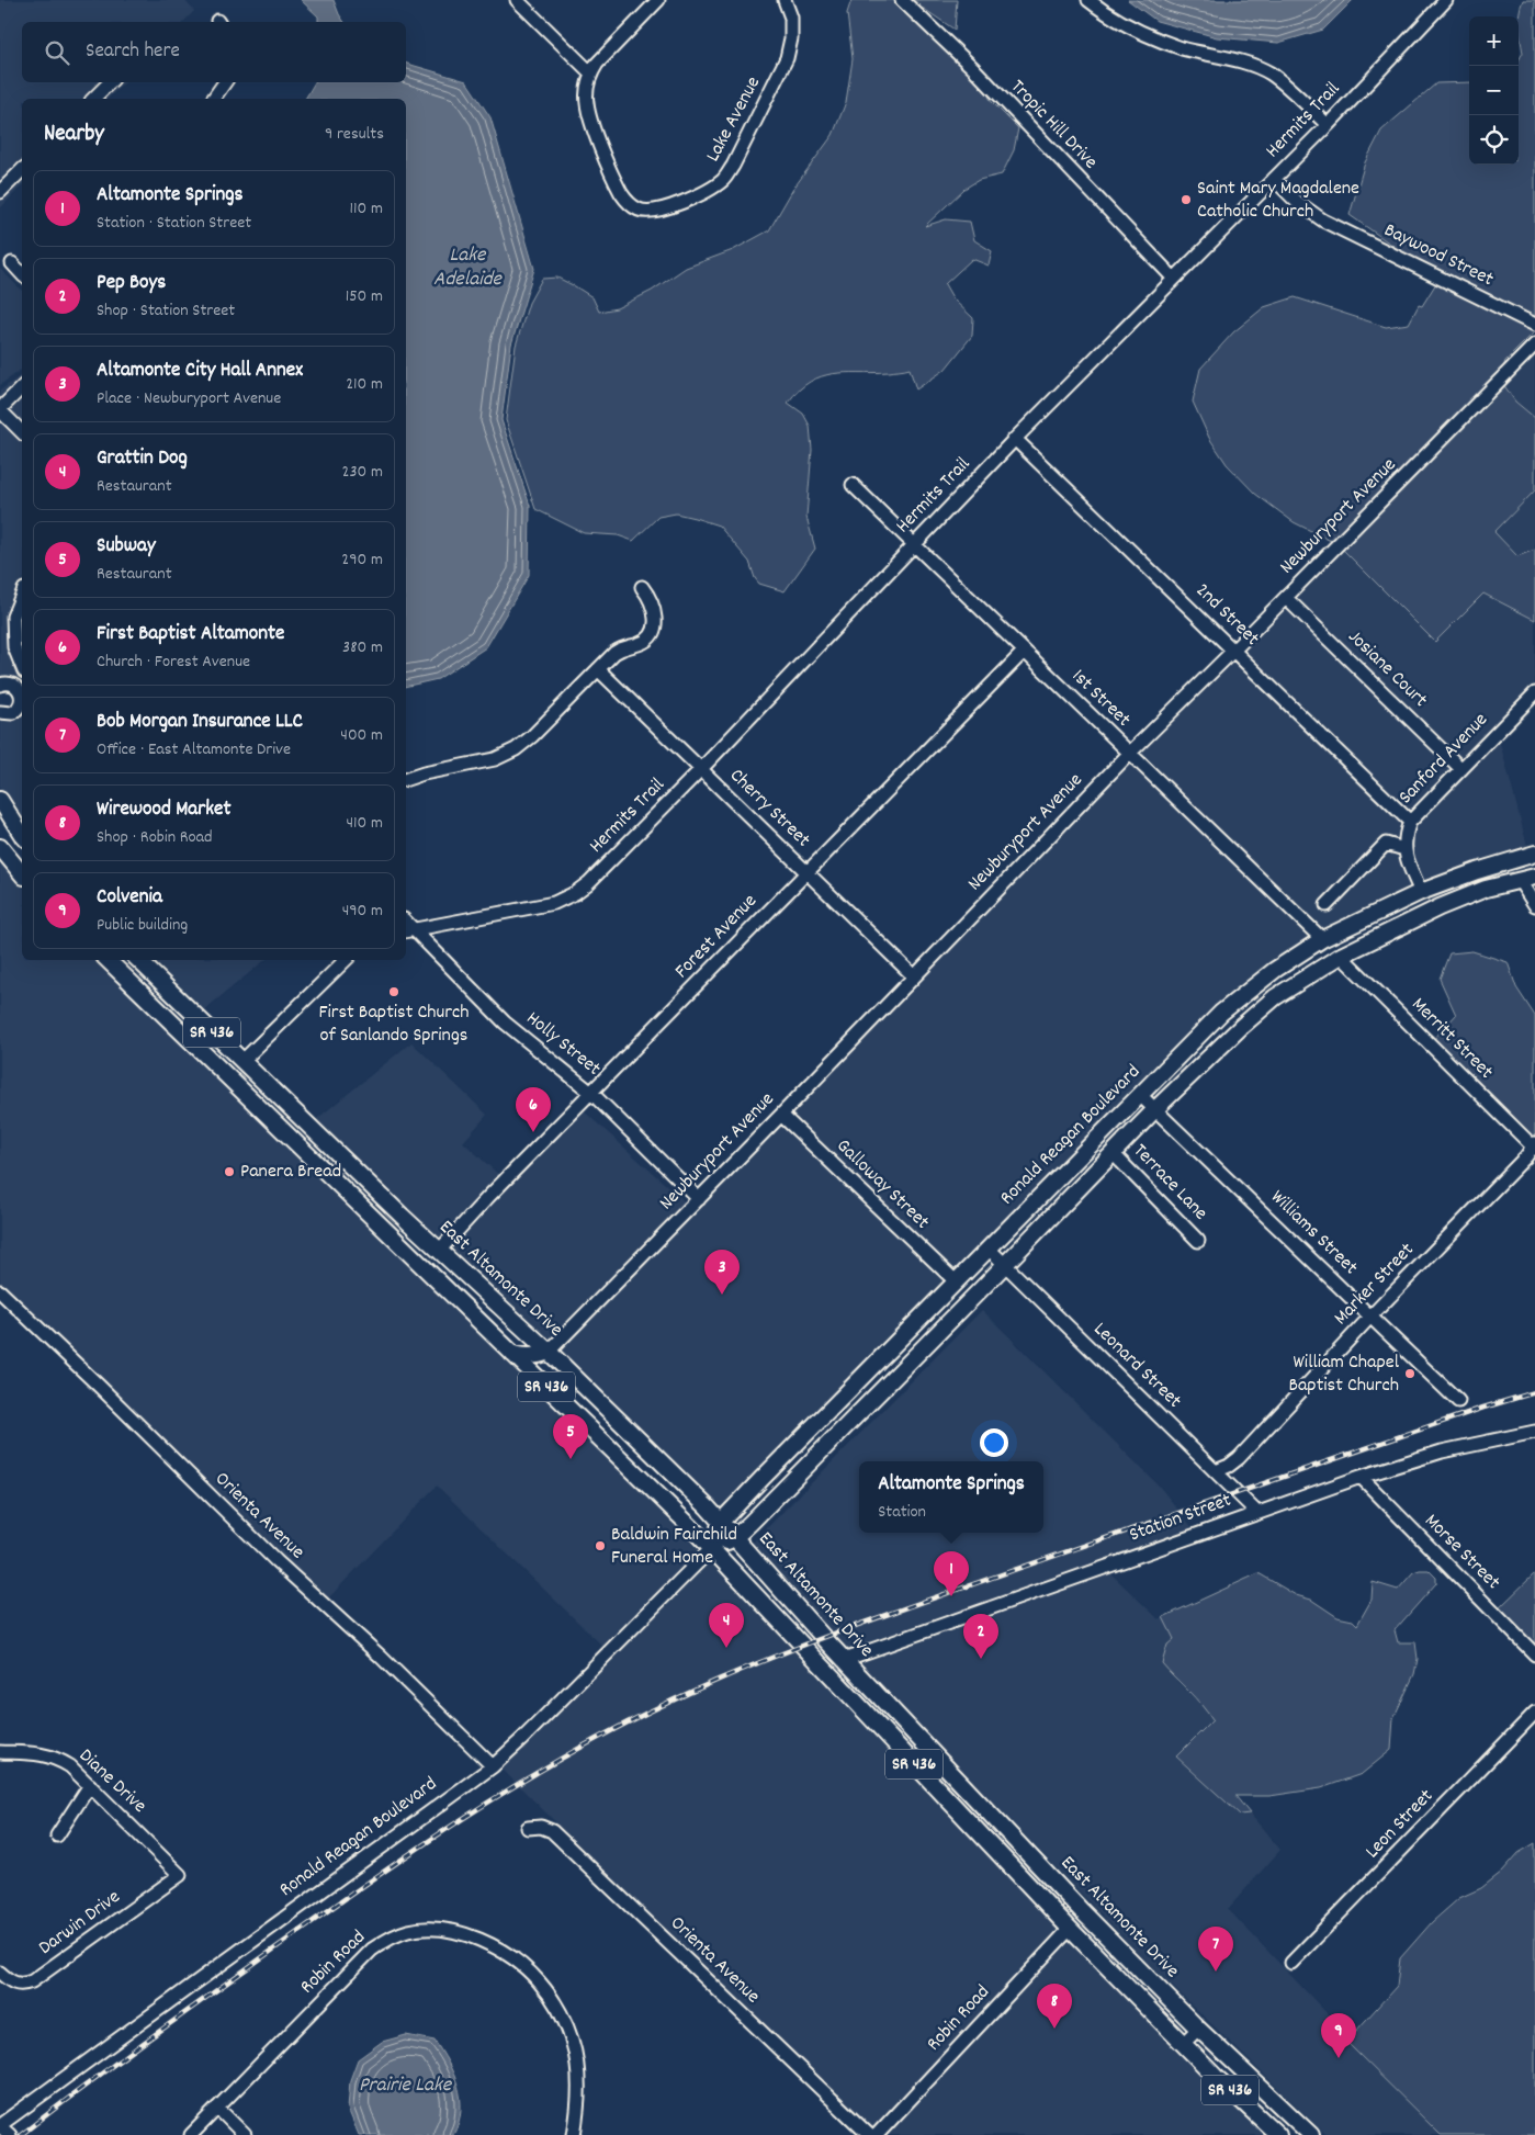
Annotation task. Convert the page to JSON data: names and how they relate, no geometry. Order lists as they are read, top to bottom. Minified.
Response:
{"streets":{"main road":["SR 436","Ronald Reagan Boulevard","East Altamonte Drive"],"street":["Lake Avenue","Hermits Trail","Tropic Hill Drive","Baywood Street","Newburyport Avenue","2nd Street","Josiane Court","1st Street","Sanford Avenue","Cherry Street","Forest Avenue","Merritt Street","Holly Street","Terrace Lane","Galloway Street","Williams Street","Marker Street","Leonard Street","Orienta Avenue","Station Street","Morse Street","Diane Drive","Leon Street","Darwin Drive","Robin Road"]},"crossings":[["Hermits Trail","Tropic Hill Drive"],["Hermits Trail","Baywood Street"],["Hermits Trail","2nd Street"],["Hermits Trail","1st Street"],["Hermits Trail","Cherry Street"],["Hermits Trail","Holly Street"],["Newburyport Avenue","2nd Street"],["Newburyport Avenue","Josiane Court"],["Newburyport Avenue","1st Street"],["Newburyport Avenue","Cherry Street"],["Newburyport Avenue","Holly Street"],["Newburyport Avenue","Galloway Street"],["Newburyport Avenue","East Altamonte Drive"],["2nd Street","Sanford Avenue"],["Josiane Court","Sanford Avenue"],["1st Street","Forest Avenue"],["1st Street","Ronald Reagan Boulevard"],["Sanford Avenue","Ronald Reagan Boulevard"],["Cherry Street","Forest Avenue"],["Forest Avenue","Holly Street"],["Forest Avenue","East Altamonte Drive"],["SR 436","Ronald Reagan Boulevard"],["SR 436","Robin Road"],["Merritt Street","Ronald Reagan Boulevard"],["Merritt Street","Marker Street"],["Ronald Reagan Boulevard","Terrace Lane"],["Ronald Reagan Boulevard","Galloway Street"],["Ronald Reagan Boulevard","Williams Street"],["Ronald Reagan Boulevard","East Altamonte Drive"],["Ronald Reagan Boulevard","Leonard Street"],["Ronald Reagan Boulevard","Orienta Avenue"],["Williams Street","Marker Street"],["East Altamonte Drive","Station Street"],["Marker Street","Leonard Street"],["Leonard Street","Station Street"],["Station Street","Morse Street"],["Diane Drive","Darwin Drive"]],"water":["Lake Adelaide","Prairie Lake"],"places":["Saint Mary Magdalene Catholic Church","First Baptist Church of Sanlando Springs","Panera Bread","William Chapel Baptist Church","Baldwin Fairchild Funeral Home"],"page":{"map_buttons":["+","−"],"search":"Search here","heading":["Nearby","9 results"],"list":[{"mark":"1","name":"Altamonte Springs","note":"Station · Station Street","value":"110 m"},{"mark":"2","name":"Pep Boys","note":"Shop · Station Street","value":"150 m"},{"mark":"3","name":"Altamonte City Hall Annex","note":"Place · Newburyport Avenue","value":"210 m"},{"mark":"4","name":"Grattin Dog","note":"Restaurant","value":"230 m"},{"mark":"5","name":"Subway","note":"Restaurant","value":"290 m"},{"mark":"6","name":"First Baptist Altamonte","note":"Church · Forest Avenue","value":"380 m"},{"mark":"7","name":"Bob Morgan Insurance LLC","note":"Office · East Altamonte Drive","value":"400 m"},{"mark":"8","name":"Wirewood Market","note":"Shop · Robin Road","value":"410 m"},{"mark":"9","name":"Colvenia","note":"Public building","value":"490 m"}],"pins":["6","3","5","1","4","2","7","8","9"],"popup":["Altamonte Springs","Station"]}}
